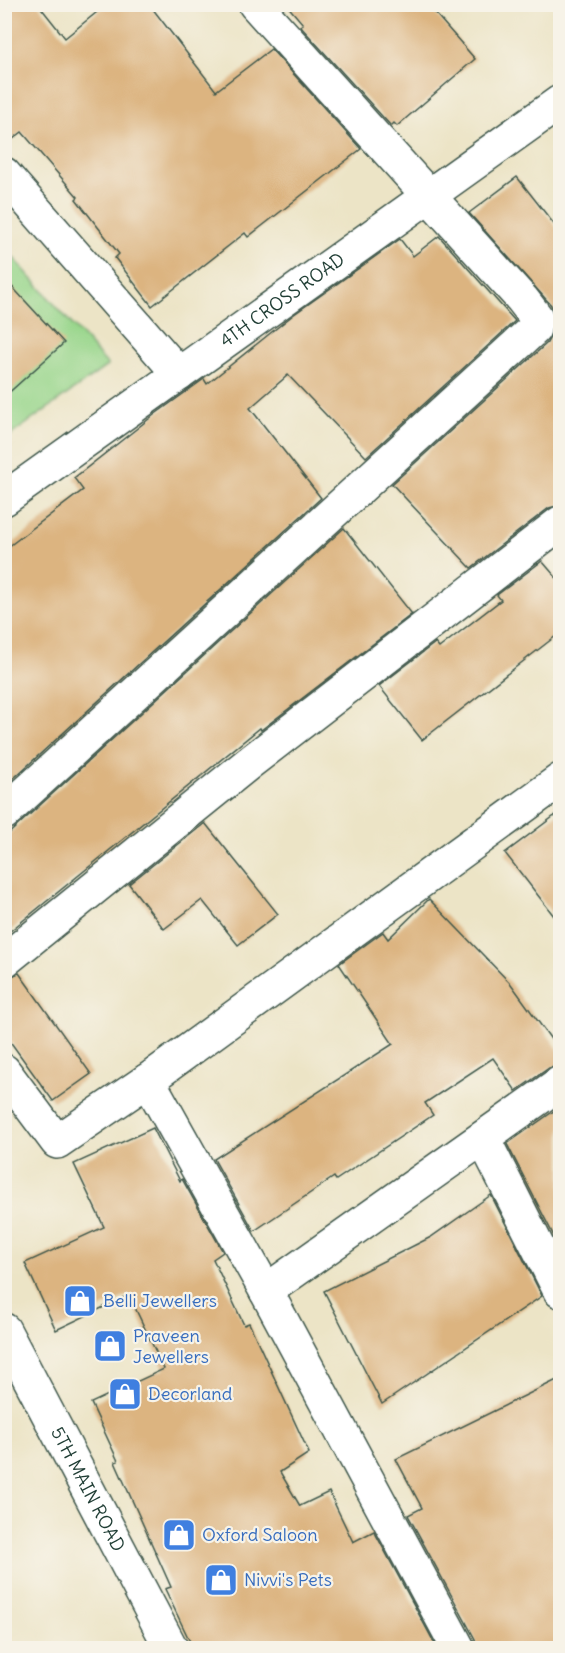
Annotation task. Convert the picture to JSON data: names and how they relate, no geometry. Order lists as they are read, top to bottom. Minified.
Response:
{"streets":{"street":["4TH CROSS ROAD","5TH MAIN ROAD"]},"places":{"shop":["Belli Jewellers","Praveen Jewellers","Decorland","Oxford Saloon","Nivvi's Pets"]}}
